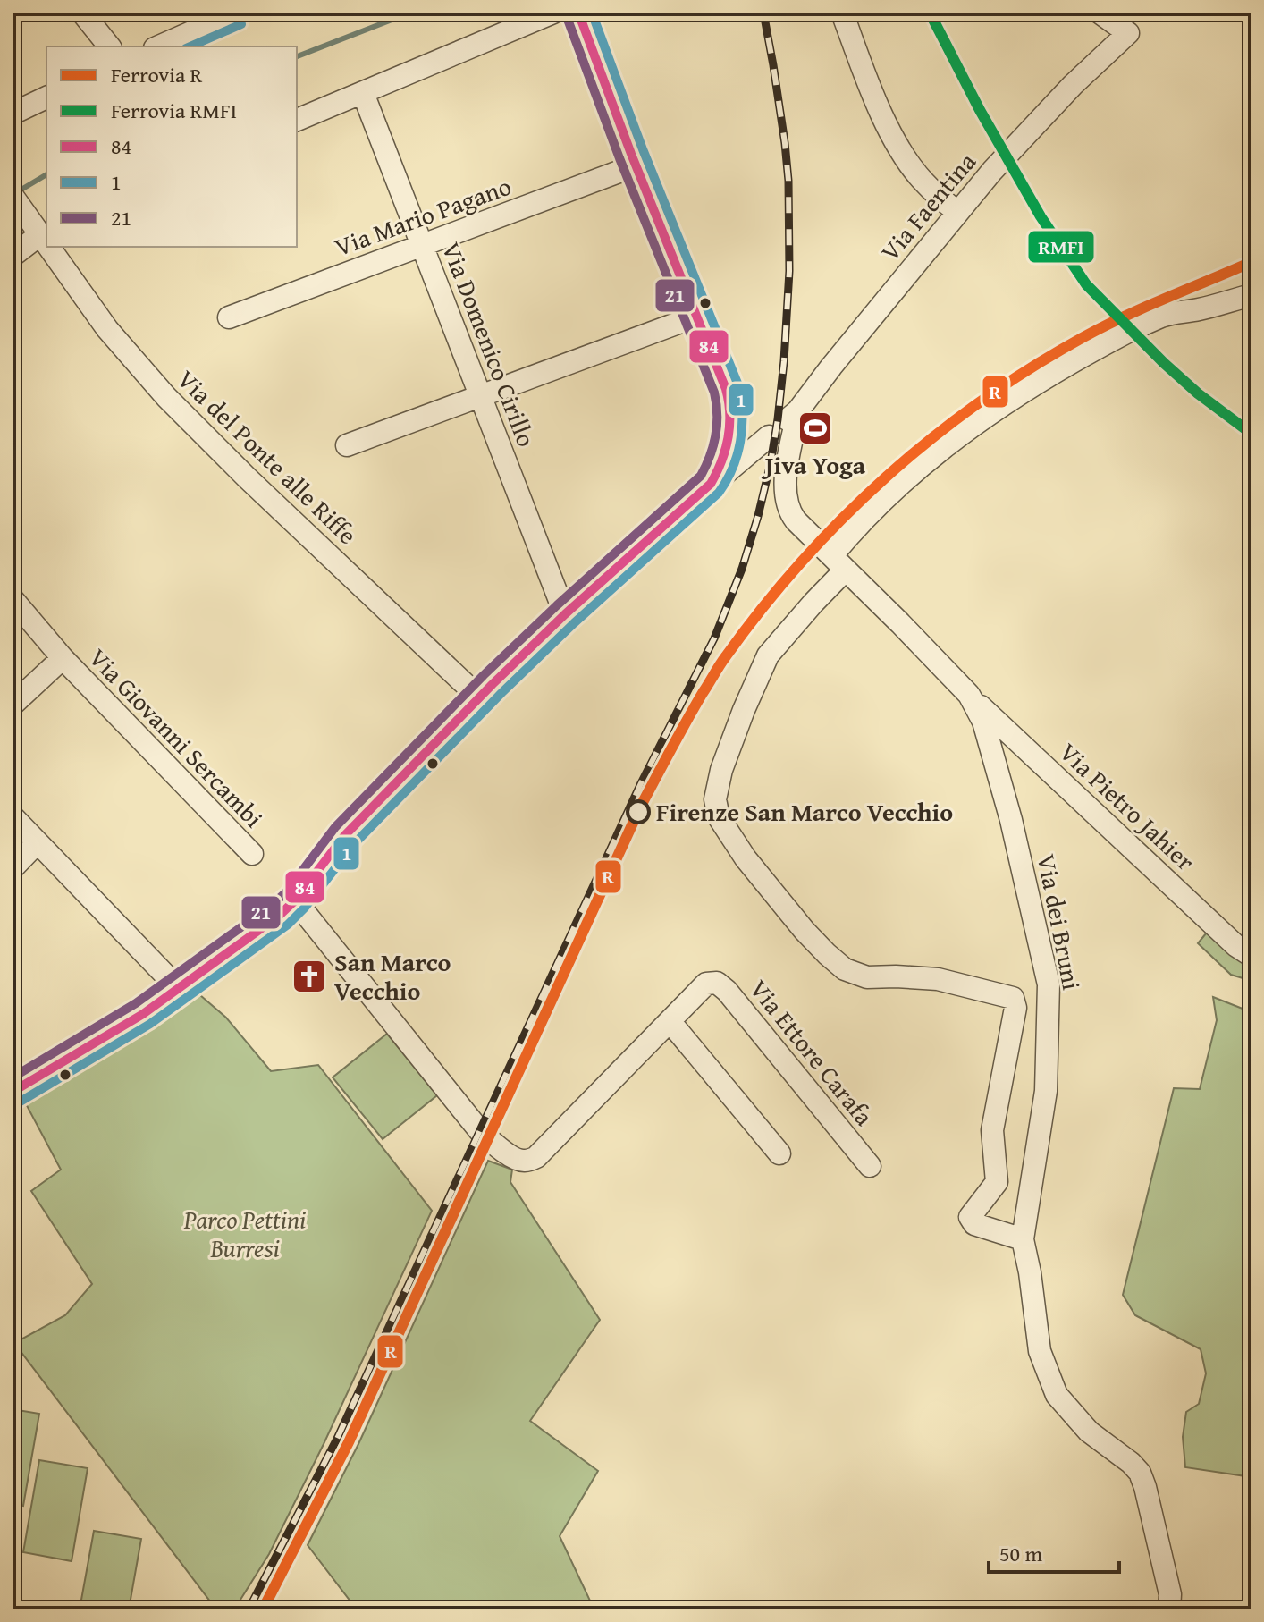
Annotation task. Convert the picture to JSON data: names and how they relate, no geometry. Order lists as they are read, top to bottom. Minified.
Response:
{"streets":{"street":["Via Faentina","Via Mario Pagano","Via Domenico Cirillo","Via del Ponte alle Riffe","Via Giovanni Sercambi","Via Pietro Jahier","Via dei Bruni","Via Ettore Carafa"]},"crossings":[["Via Faentina","Via dei Bruni"],["Via Mario Pagano","Via Domenico Cirillo"],["Via Pietro Jahier","Via dei Bruni"]],"parks":["Parco Pettini Burresi"],"places":{"sports":["Jiva Yoga"],"other":["Firenze San Marco Vecchio"],"church":["San Marco Vecchio"]},"lines":["rail line RMFI","transit line 84","transit line 1","transit line 21","rail line R"],"legend":["Ferrovia R","Ferrovia RMFI","84","1","21"],"scale_bar":"50 m"}
